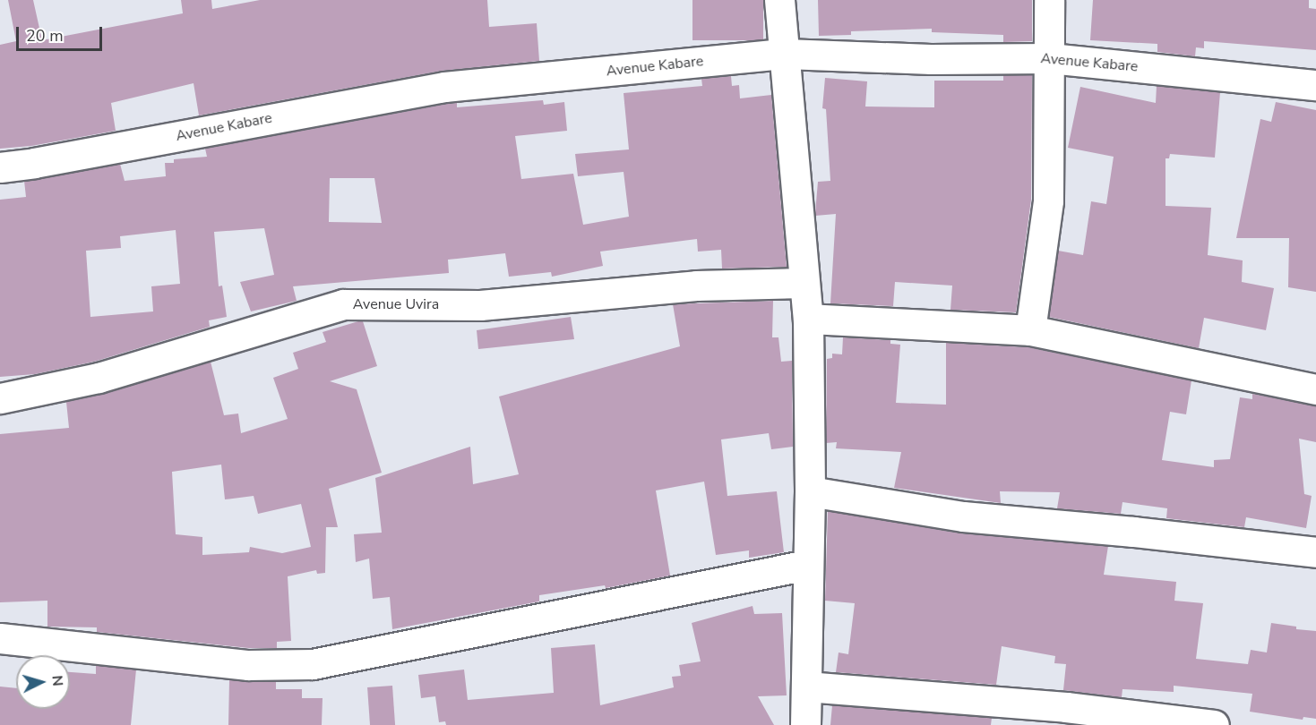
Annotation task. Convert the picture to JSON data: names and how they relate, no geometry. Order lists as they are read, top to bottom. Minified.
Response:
{"streets":{"street":["Avenue Kabare","Avenue Uvira"]},"scale_bar":"20 m","north":"right"}
